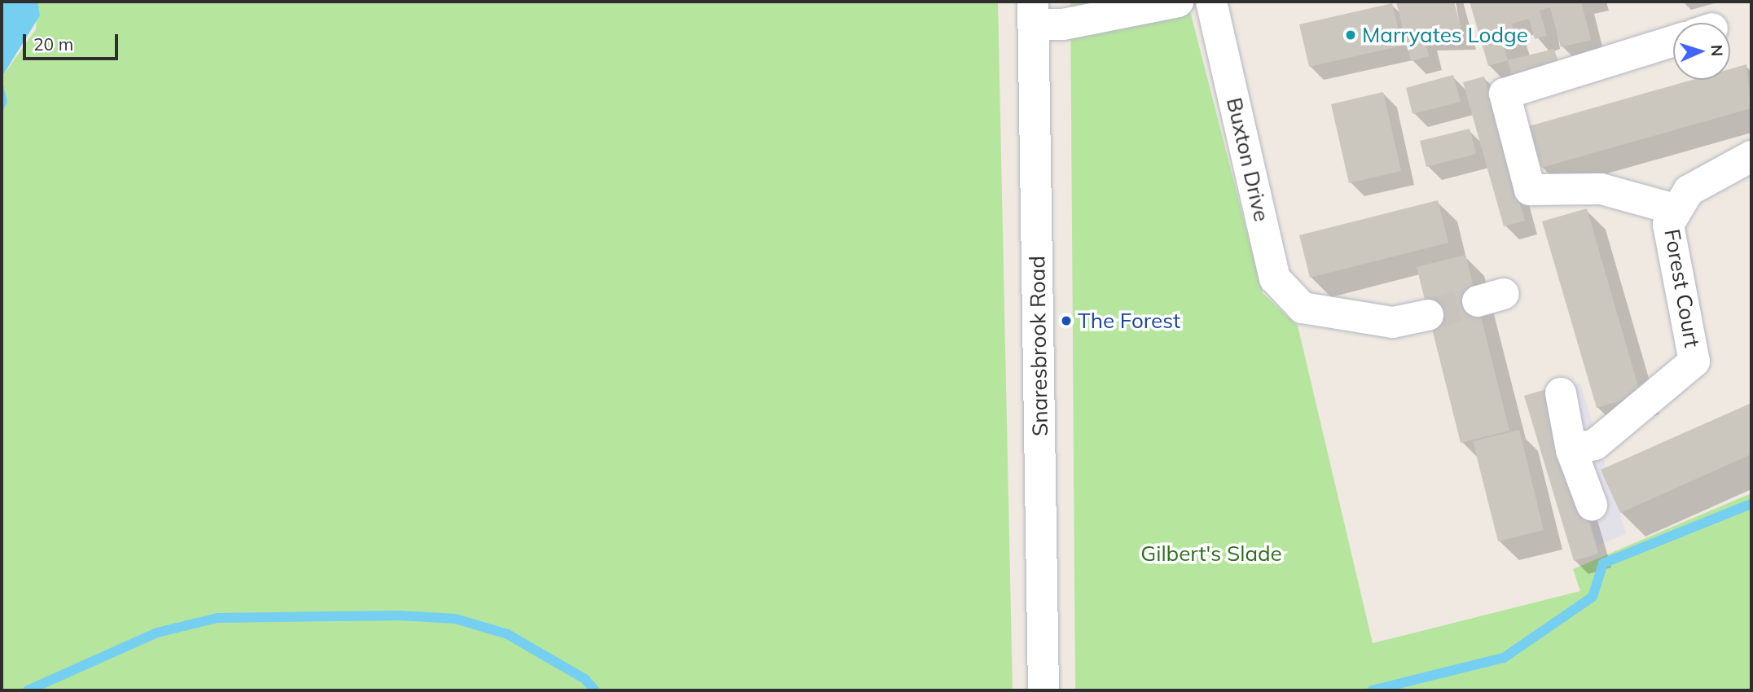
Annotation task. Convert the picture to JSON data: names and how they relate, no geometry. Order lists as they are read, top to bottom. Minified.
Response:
{"streets":{"street":["Buxton Drive","Forest Court","Snaresbrook Road"]},"parks":["Gilbert's Slade"],"places":["Marryates Lodge","The Forest"],"scale_bar":"20 m","north":"right"}
